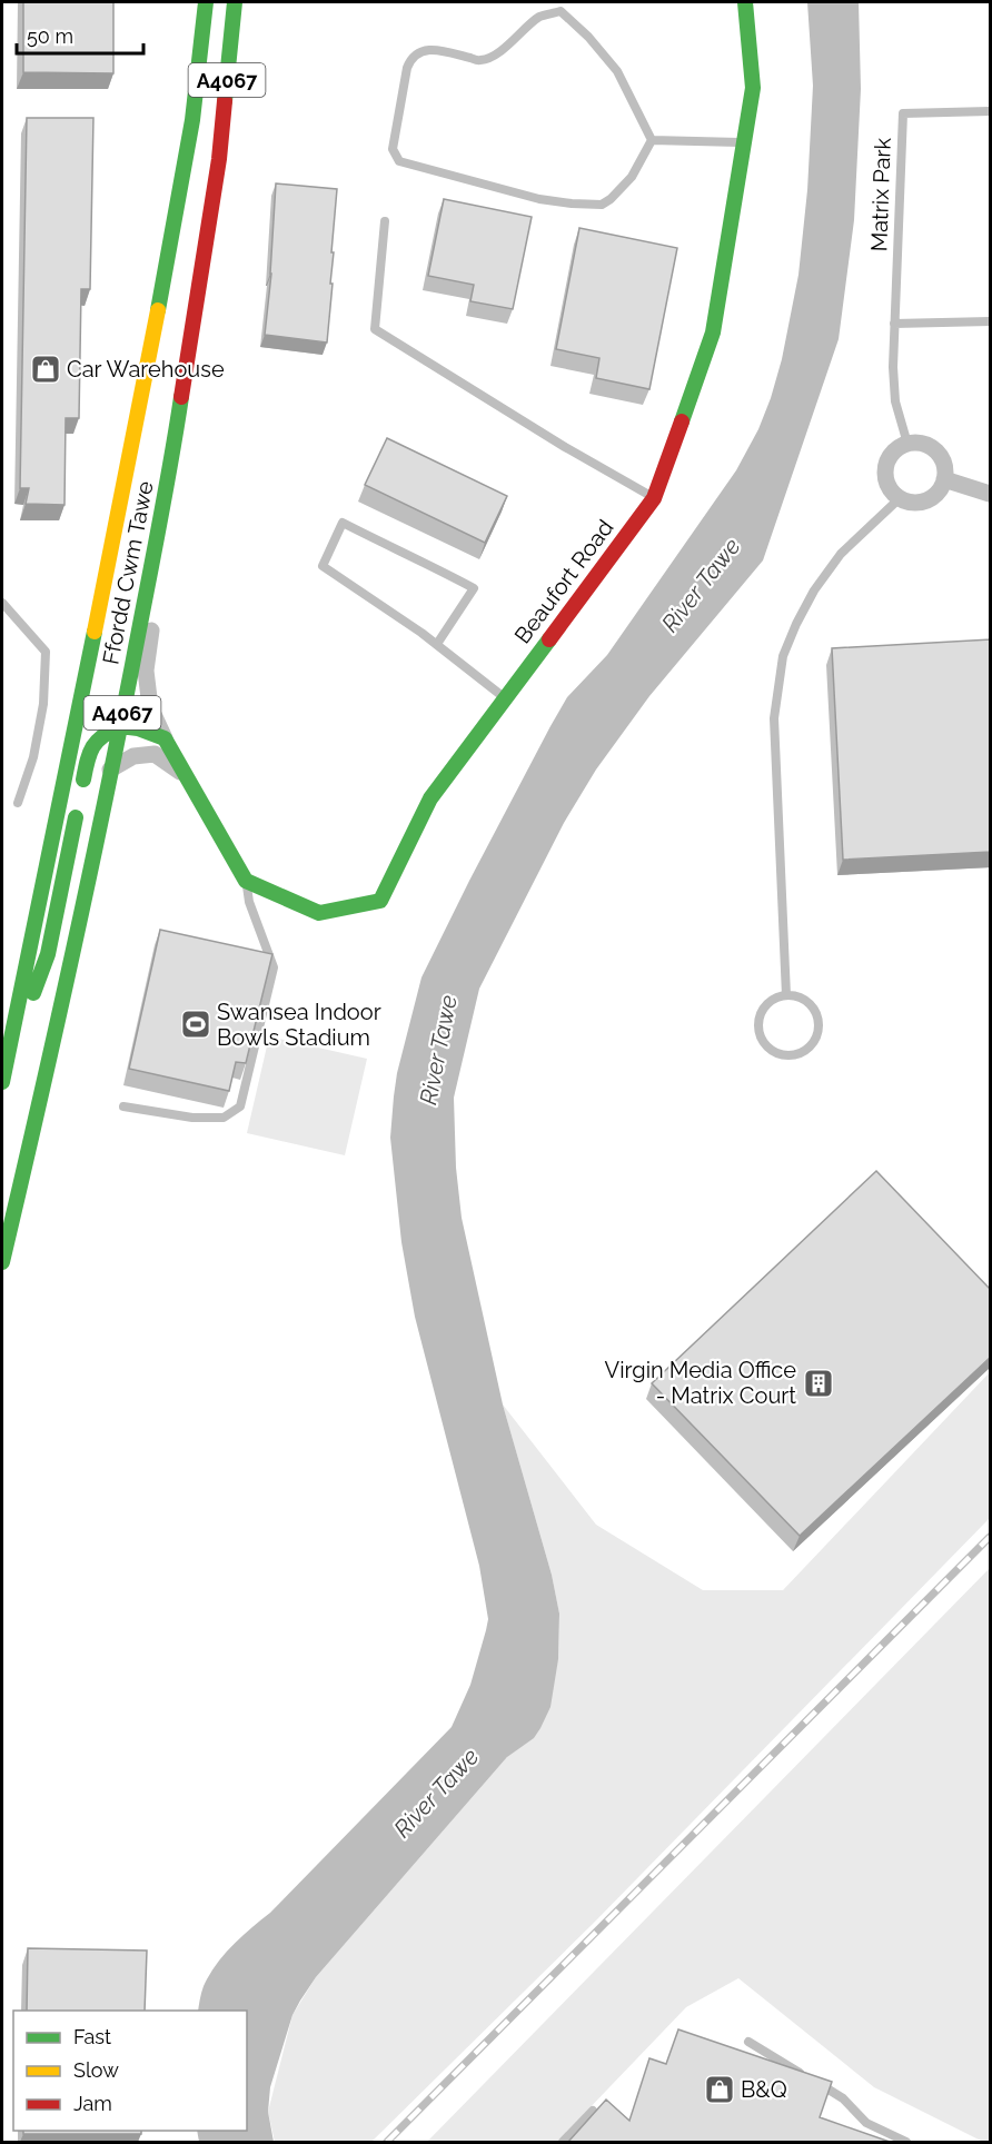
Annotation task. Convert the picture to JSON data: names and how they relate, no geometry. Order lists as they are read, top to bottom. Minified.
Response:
{"streets":{"main road":["A4067","Ffordd Cwm Tawe","Beaufort Road"],"lane":["Matrix Park"]},"water":["River Tawe"],"places":{"shop":["Car Warehouse","B&Q"],"sports":["Swansea Indoor Bowls Stadium"],"building":["Virgin Media Office - Matrix Court"]},"legend":["Fast","Slow","Jam"],"scale_bar":"50 m"}
